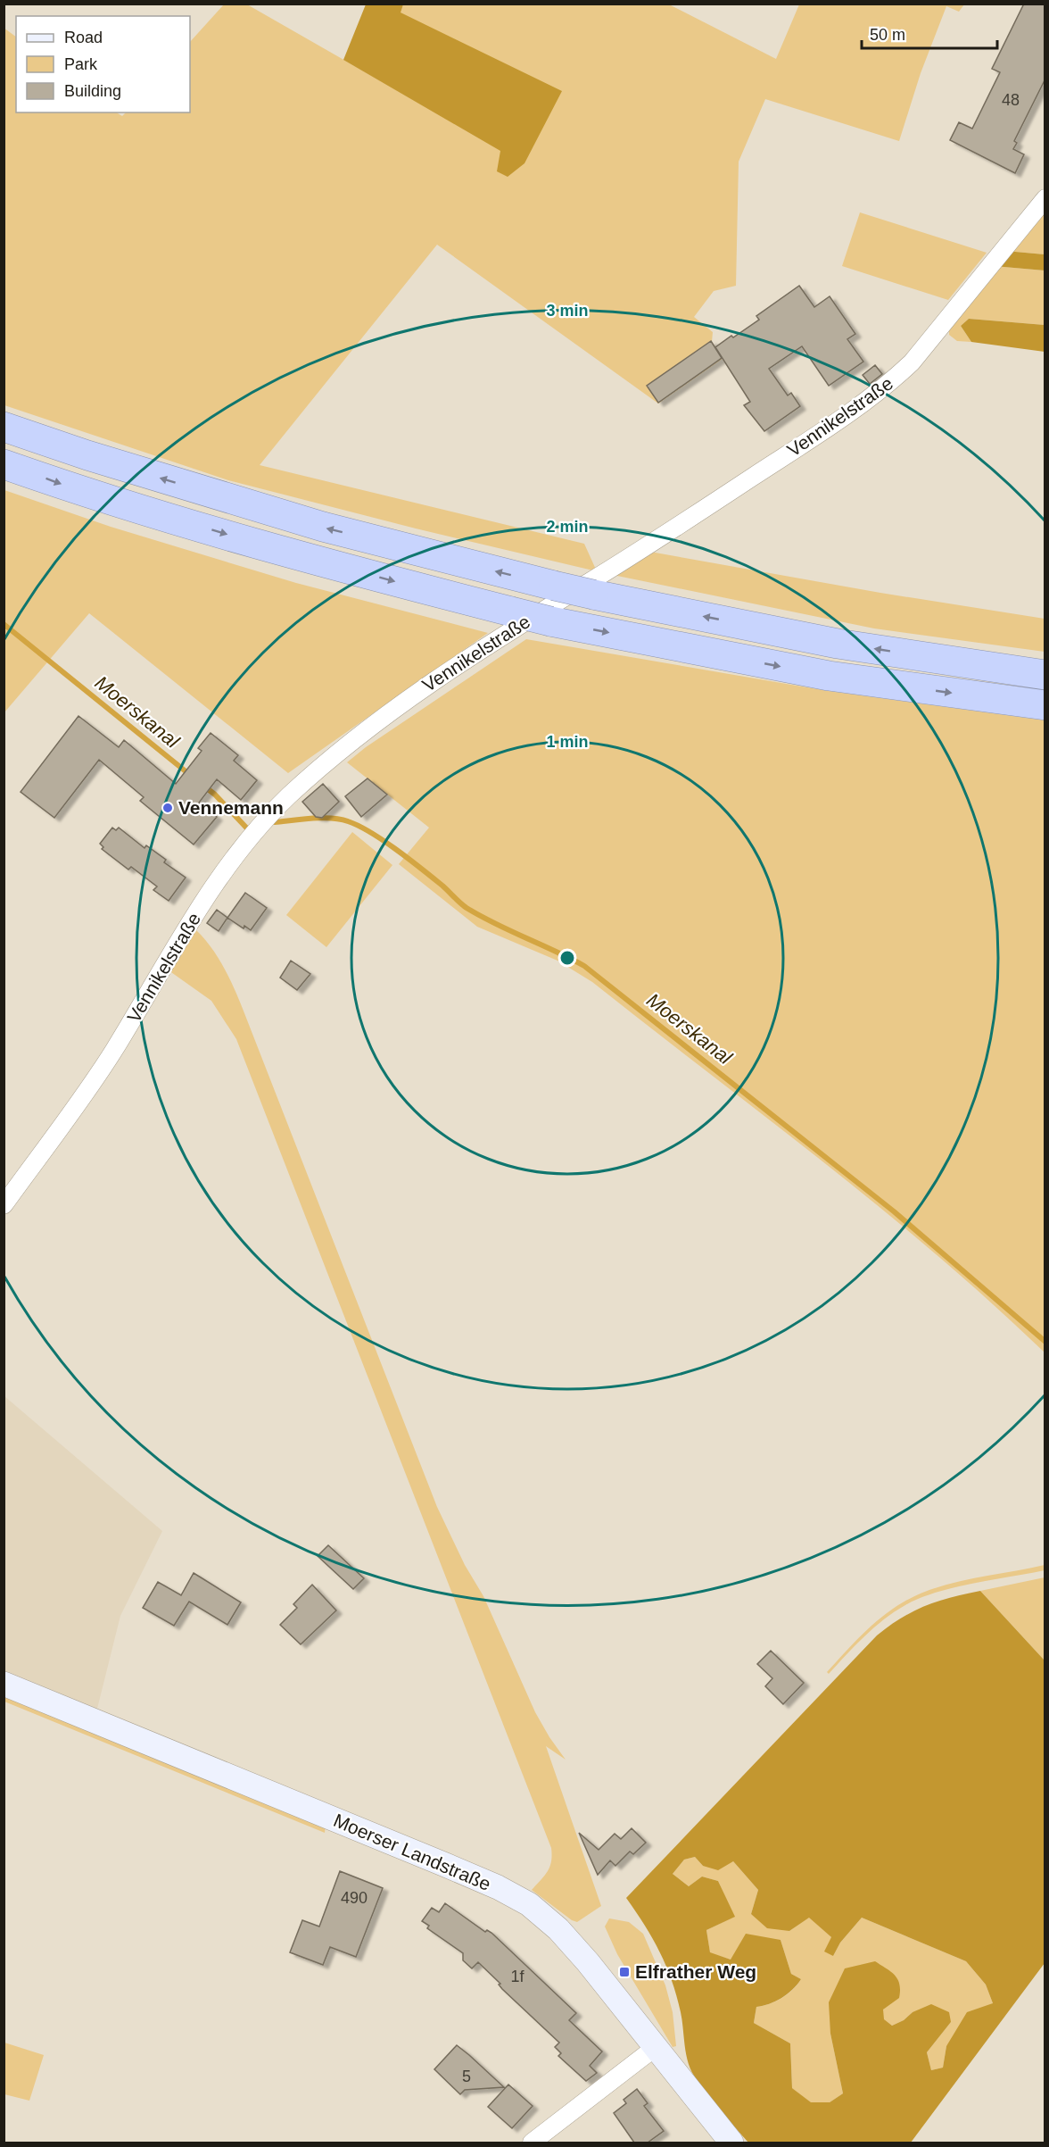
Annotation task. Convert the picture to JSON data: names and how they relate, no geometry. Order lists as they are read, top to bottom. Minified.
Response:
{"streets":{"main road":["Moerser Landstraße"],"street":["Vennikelstraße"]},"water":["Moerskanal"],"places":{"other":["Vennemann"],"transit":["Elfrather Weg"]},"house_numbers":["48","490","1f","5"],"legend":["Road","Park","Building"],"scale_bar":"50 m","rings":["3 min","2 min","1 min"]}
